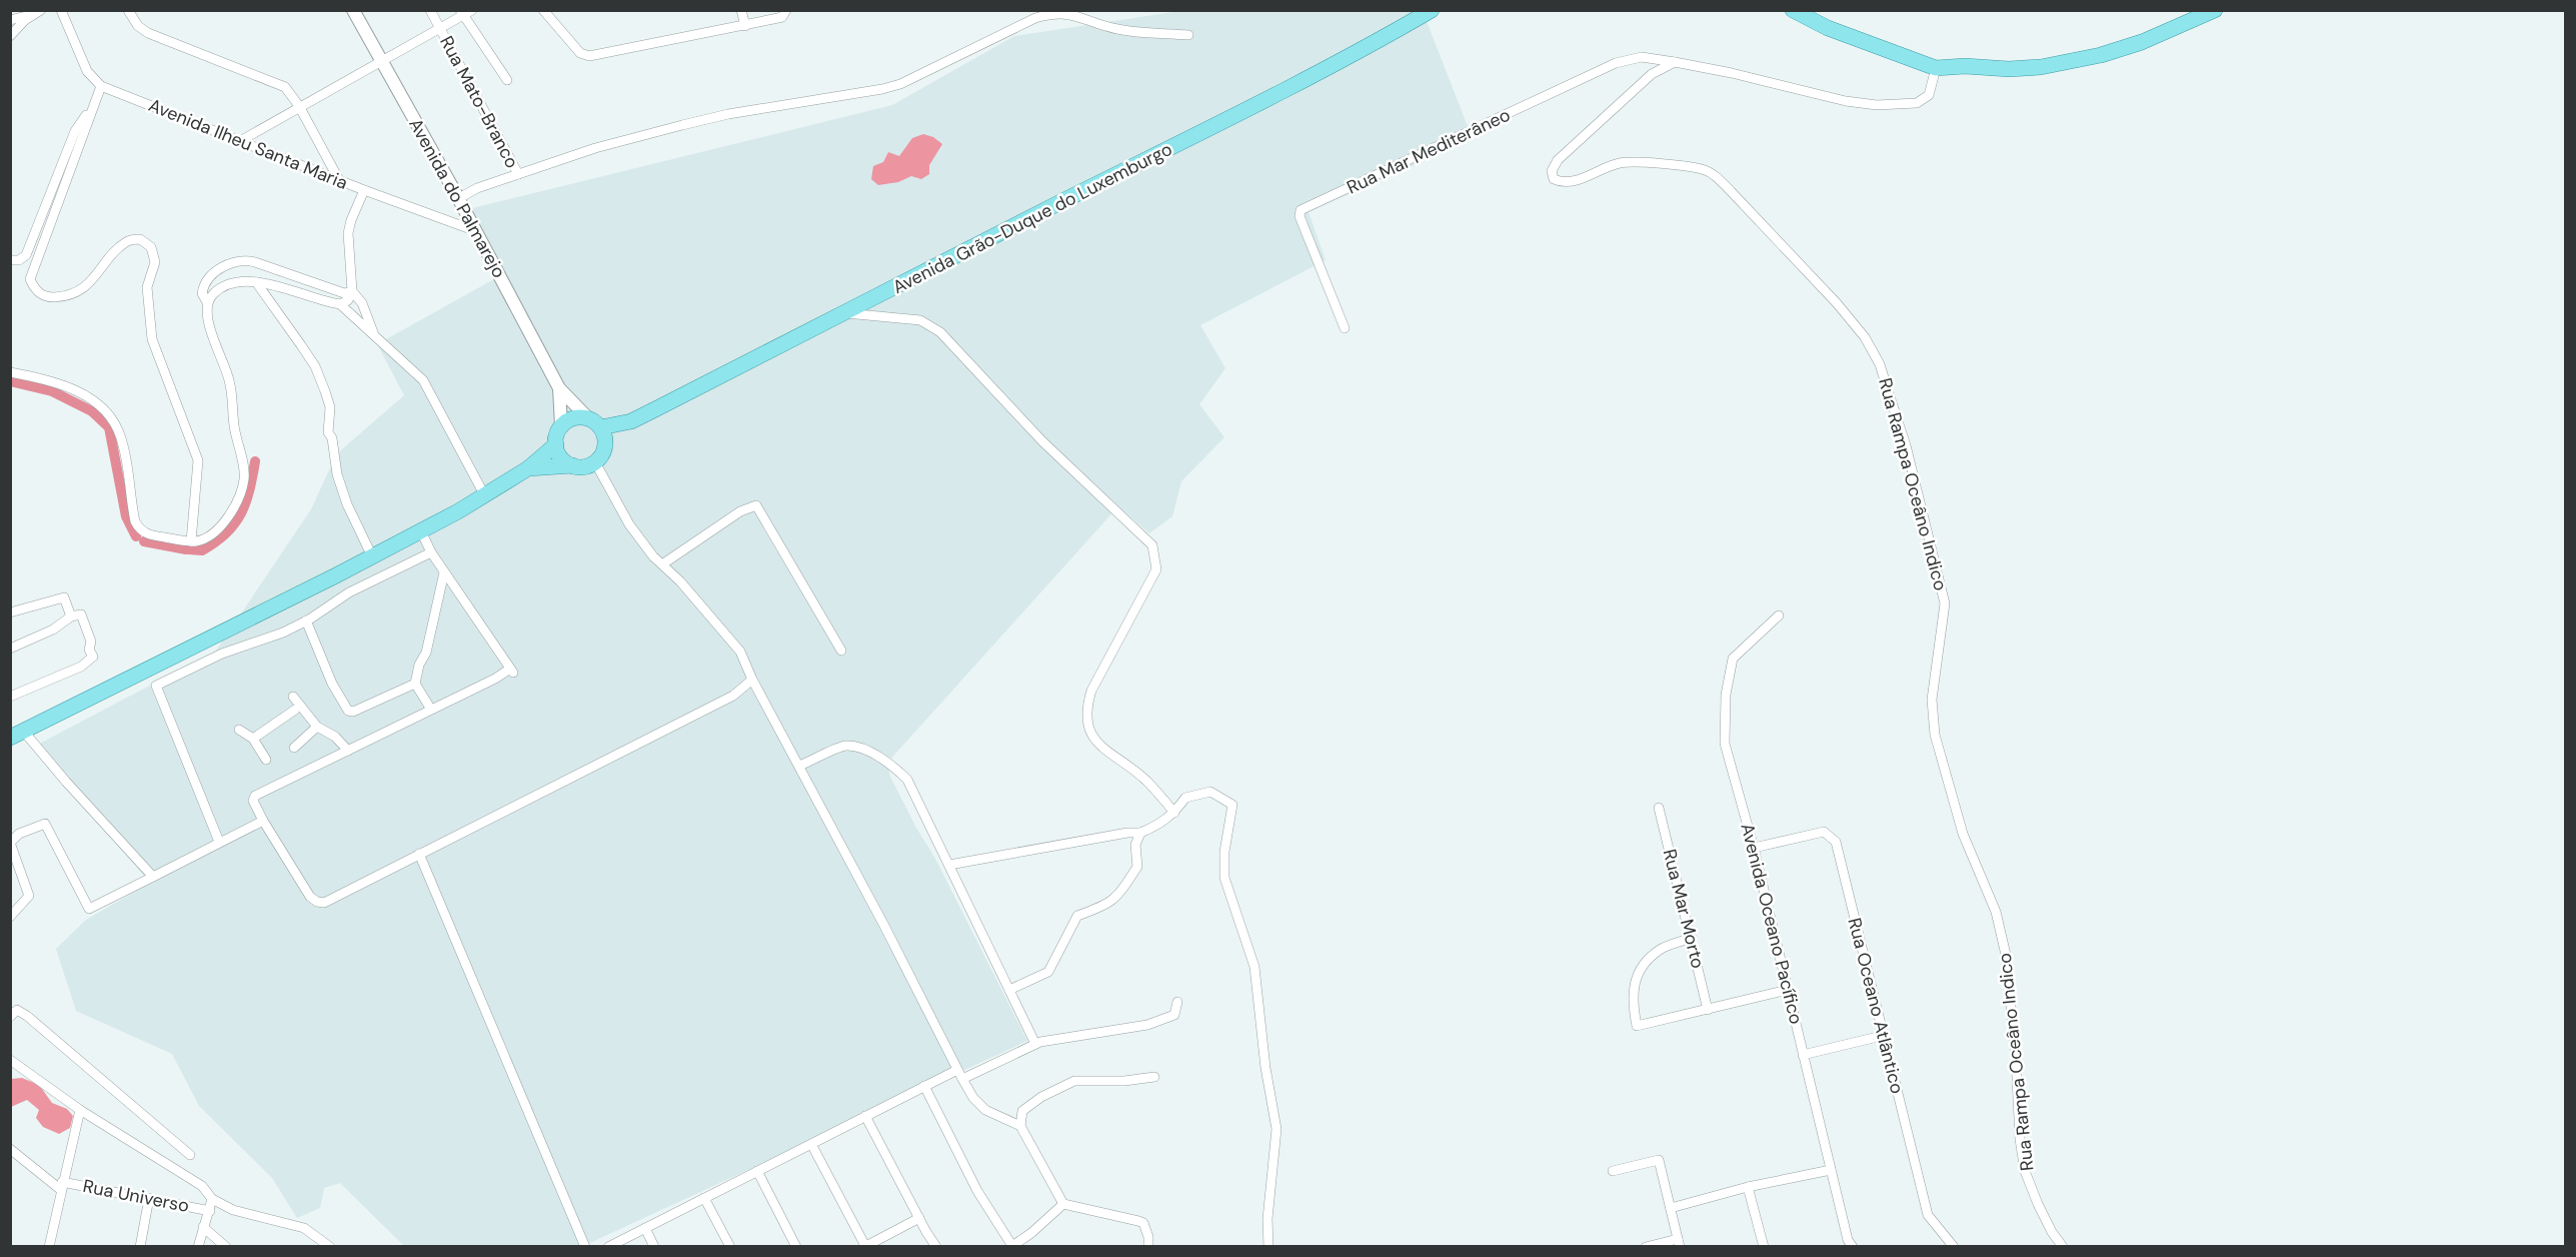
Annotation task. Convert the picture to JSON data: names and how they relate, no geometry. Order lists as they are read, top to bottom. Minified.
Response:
{"streets":{"main road":["Avenida Grão-Duque do Luxemburgo"],"street":["Rua Mato-Branco","Avenida Ilheu Santa Maria","Rua Mar Mediterâneo","Avenida do Palmarejo","Rua Rampa Oceâno Indico","Rua Mar Morto","Avenida Oceano Pacífico","Rua Oceano Atlântico","Rua Universo"]},"crossings":[["Avenida Ilheu Santa Maria","Avenida do Palmarejo"],["Rua Mar Mediterâneo","Rua Rampa Oceâno Indico"],["Avenida do Palmarejo","Avenida Grão-Duque do Luxemburgo"],["Avenida Oceano Pacífico","Rua Oceano Atlântico"]]}
